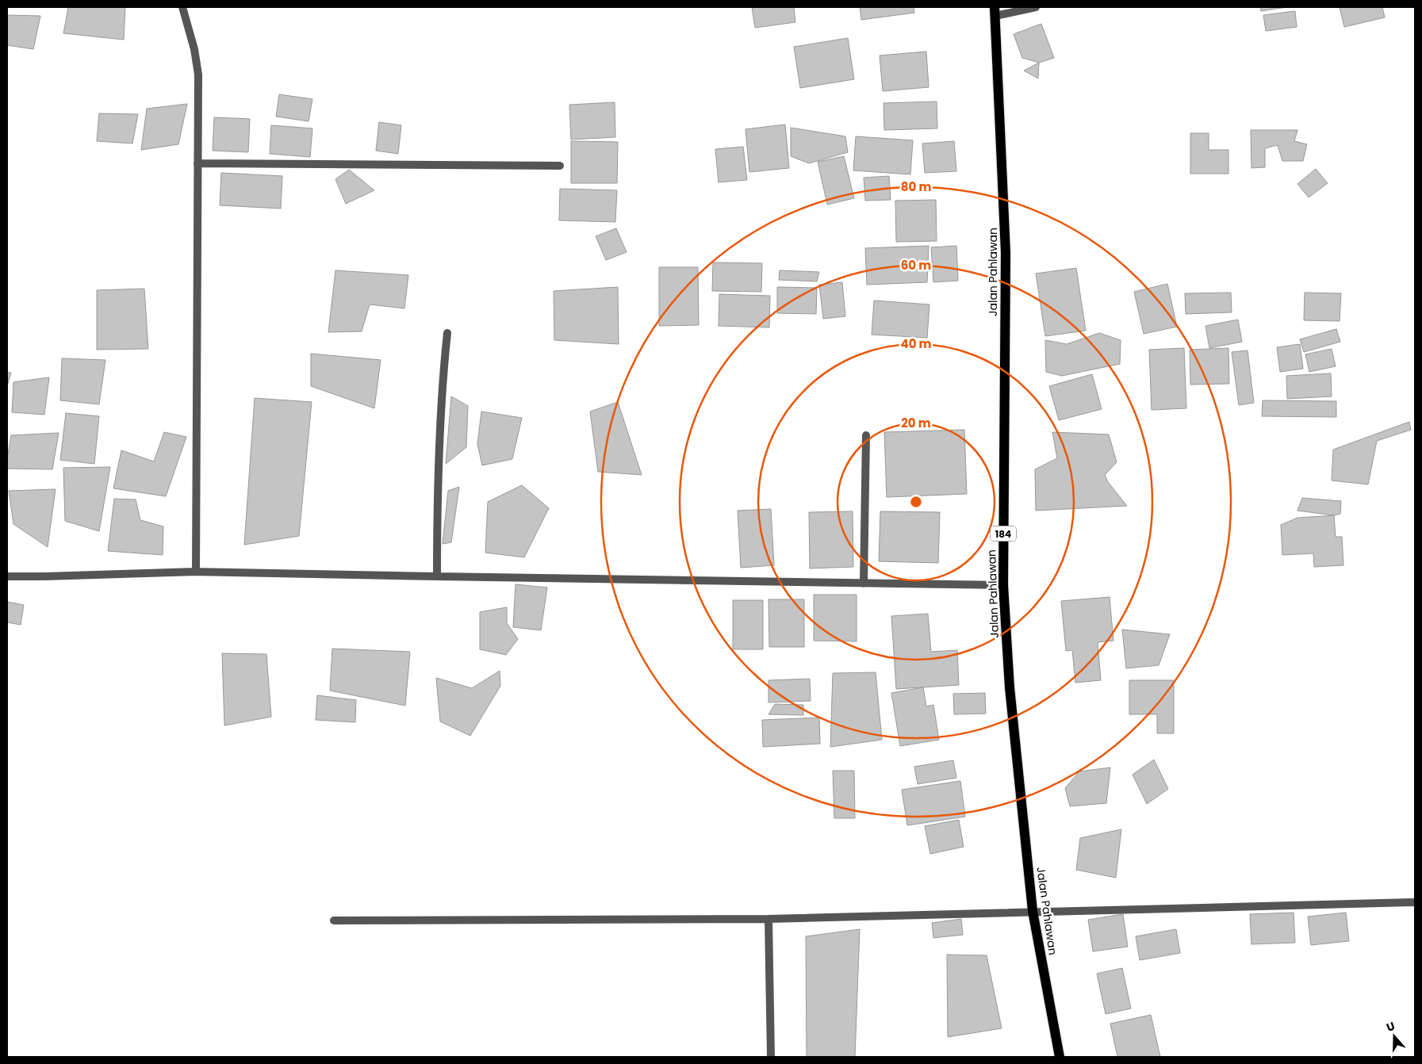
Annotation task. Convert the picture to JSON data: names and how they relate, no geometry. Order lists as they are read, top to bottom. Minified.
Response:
{"streets":{"main road":["Jalan Pahlawan","184"]},"north":"top","rings":["80 m","60 m","40 m","20 m"]}
